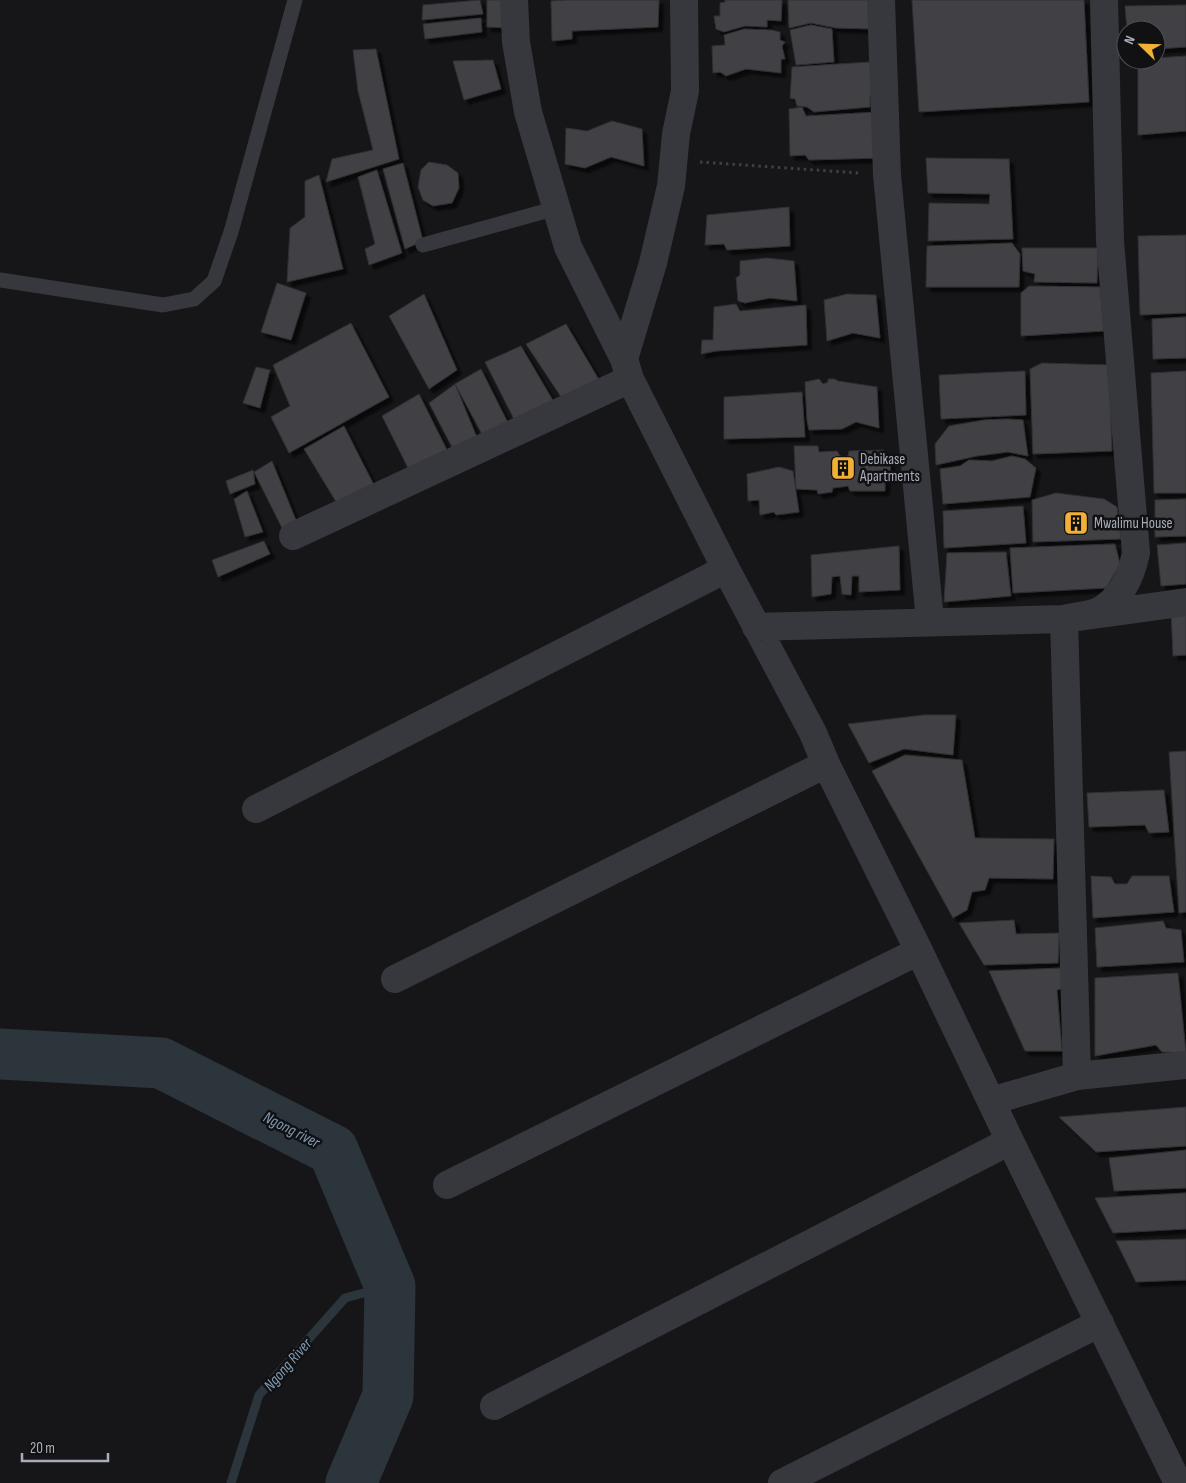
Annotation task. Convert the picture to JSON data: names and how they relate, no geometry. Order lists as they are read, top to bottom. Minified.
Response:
{"water":["Ngong river","Ngong River"],"places":{"building":["Debikase Apartments","Mwalimu House"]},"scale_bar":"20 m","north":"top left"}
